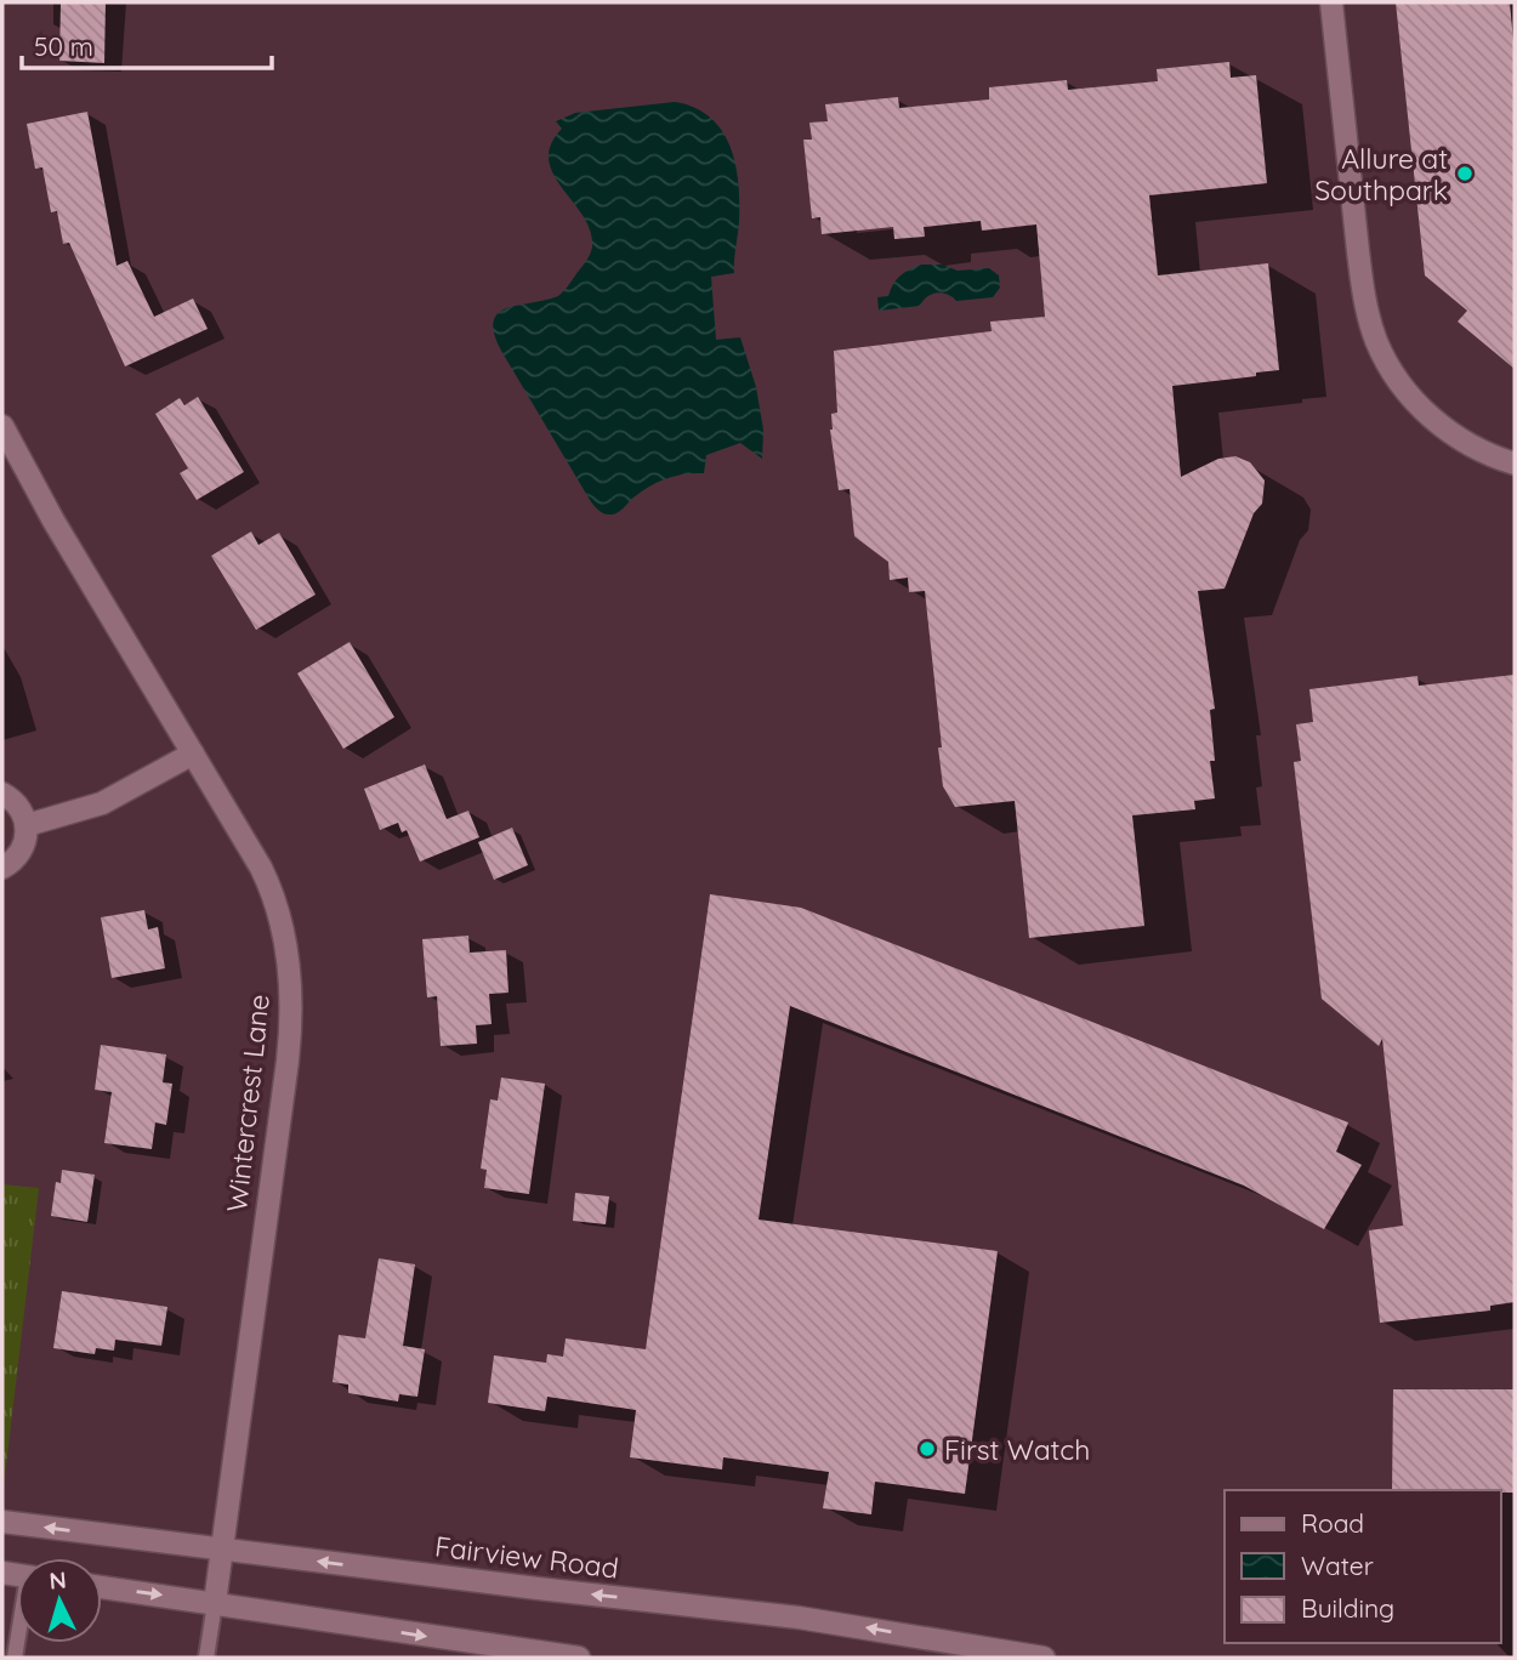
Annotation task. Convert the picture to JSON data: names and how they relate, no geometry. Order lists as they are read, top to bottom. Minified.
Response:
{"streets":{"street":["Wintercrest Lane","Fairview Road"]},"crossings":[["Wintercrest Lane","Fairview Road"]],"places":["Allure at Southpark","First Watch"],"legend":["Road","Water","Building"],"scale_bar":"50 m","north":"top"}
